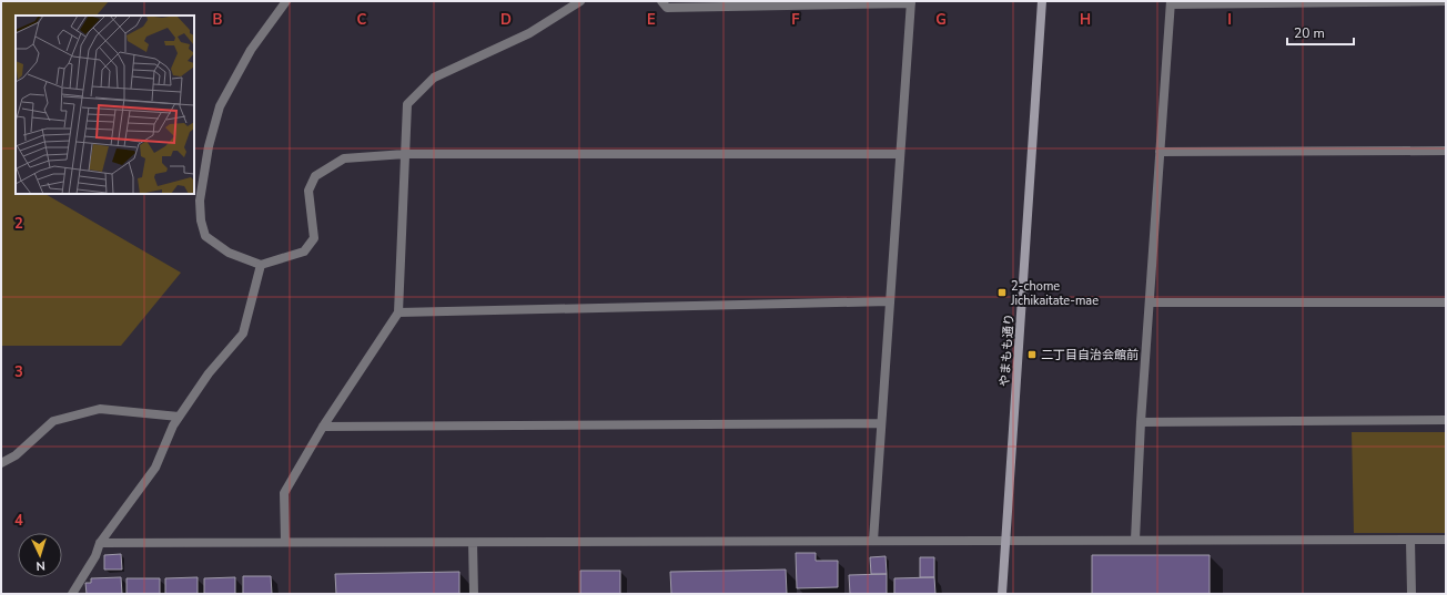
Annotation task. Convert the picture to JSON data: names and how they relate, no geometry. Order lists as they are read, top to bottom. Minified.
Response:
{"streets":{"street":["やまもも通り"]},"places":{"transit":["2-chome Jichikaitate-mae","二丁目自治会館前"]},"scale_bar":"20 m","north":"bottom","grid":{"columns":["B","C","D","E","F","G","H","I"],"rows":["2","3","4"]}}
